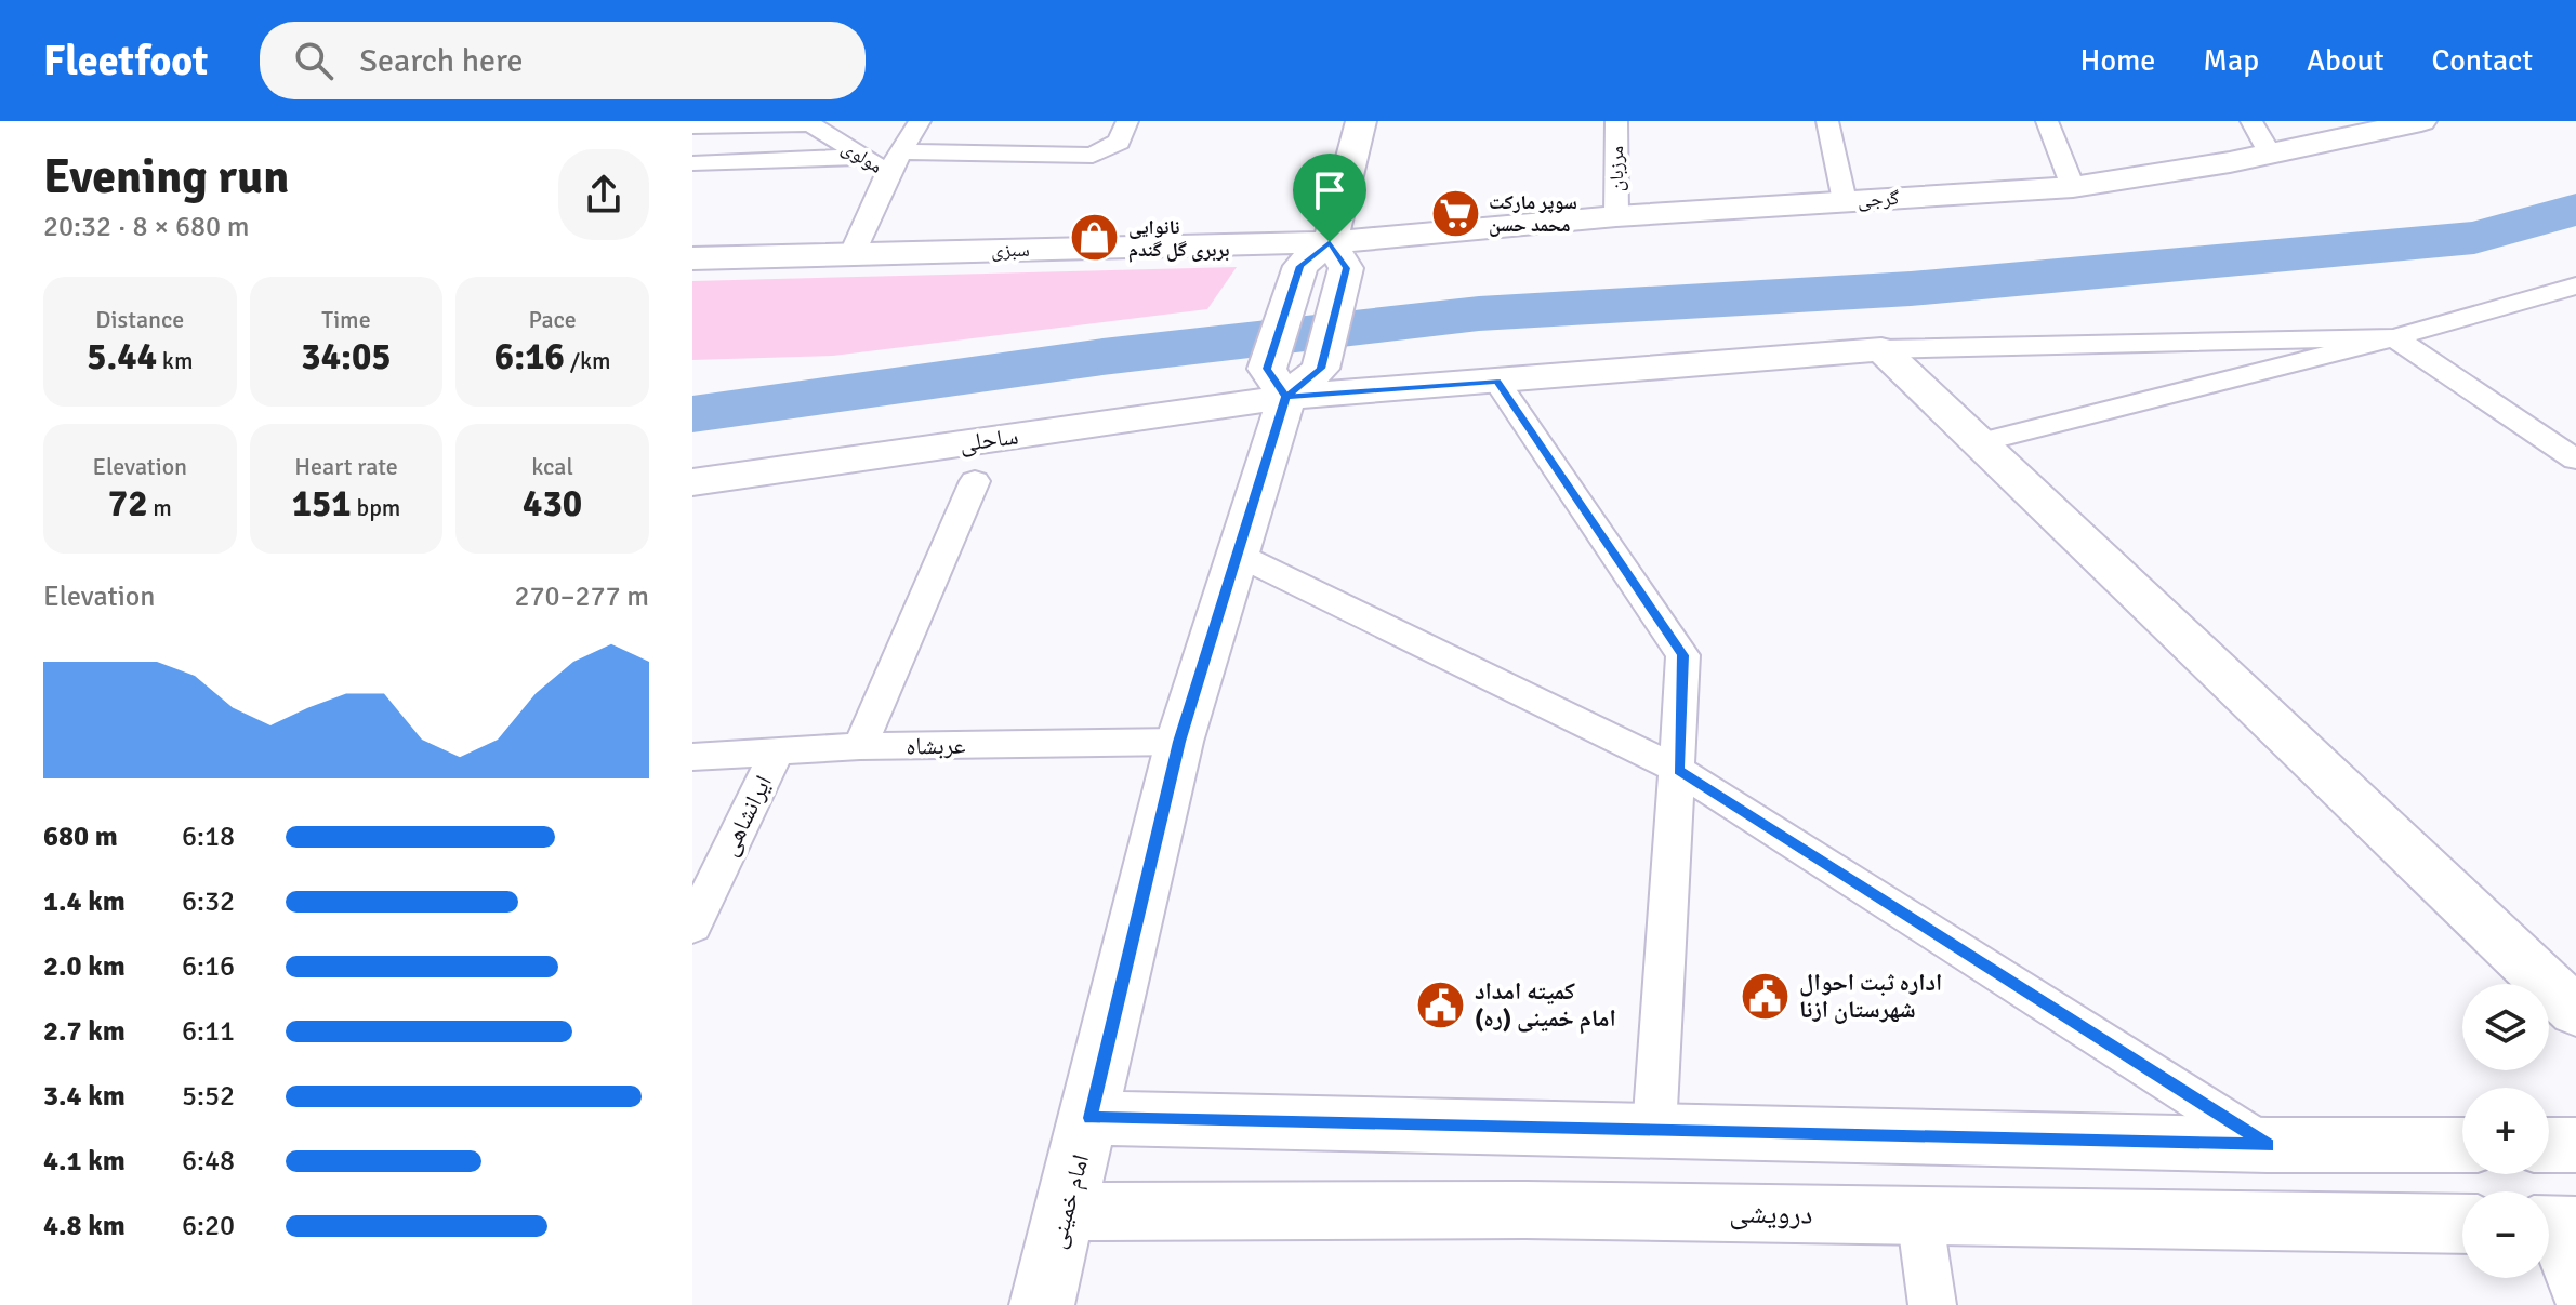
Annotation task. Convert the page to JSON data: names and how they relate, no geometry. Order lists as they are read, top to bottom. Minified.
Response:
{"streets":{"main road":["گرجی","سبزی","ساحلی","امام خمینی","درویشی"],"street":["مولوی","مرزبان","عربشاه","ایرانشاهی"]},"crossings":[["مولوی","سبزی"],["مرزبان","گرجی"],["گرجی","سبزی"],["ساحلی","امام خمینی"],["عربشاه","ایرانشاهی"],["عربشاه","امام خمینی"],["امام خمینی","درویشی"]],"places":{"supermarket":["سوپر مارکت محمد حسن"],"shop":["نانوایی بربری گل گندم"],"public building":["اداره ثبت احوال شهرستان ازنا","کمیته امداد امام خمینی (ره)"]},"page":{"header":"Fleetfoot","search":"Search here","nav":["Home","Map","About","Contact"],"heading":["Evening run","20:32 · 8 × 680 m"],"stats":[["Distance","5.44 km"],["Time","34:05"],["Pace","6:16 /km"],["Elevation","72 m"],["Heart rate","151 bpm"],["kcal","430"]],"chart":["Elevation","270–277 m"],"list":[{"name":"680 m","note":"6:18"},{"name":"1.4 km","note":"6:32"},{"name":"2.0 km","note":"6:16"},{"name":"2.7 km","note":"6:11"},{"name":"3.4 km","note":"5:52"},{"name":"4.1 km","note":"6:48"},{"name":"4.8 km","note":"6:20"}],"map_buttons":["+","−"]}}
